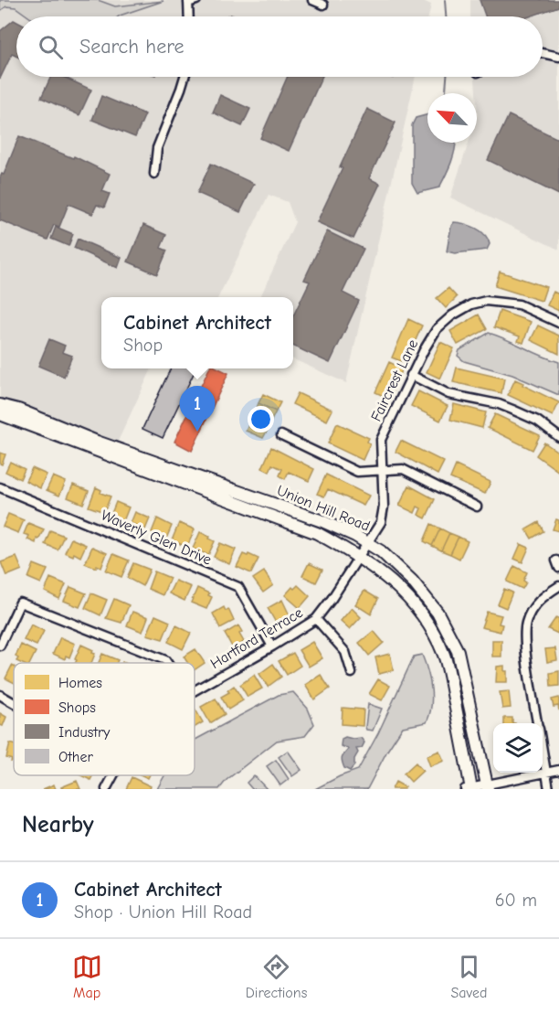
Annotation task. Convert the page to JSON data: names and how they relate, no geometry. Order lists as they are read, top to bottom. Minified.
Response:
{"streets":{"street":["Faircrest Lane","Union Hill Road","Waverly Glen Drive","Hartford Terrace"]},"crossings":[["Faircrest Lane","Union Hill Road"],["Faircrest Lane","Hartford Terrace"],["Union Hill Road","Hartford Terrace"],["Waverly Glen Drive","Hartford Terrace"]],"legend":["Homes","Shops","Industry","Other"],"north":"top left","page":{"search":"Search here","popup":["Cabinet Architect","Shop"],"pins":"1","heading":"Nearby","list":[{"mark":"1","name":"Cabinet Architect","note":"Shop · Union Hill Road","value":"60 m"}],"nav":["Map","Directions","Saved"]}}
